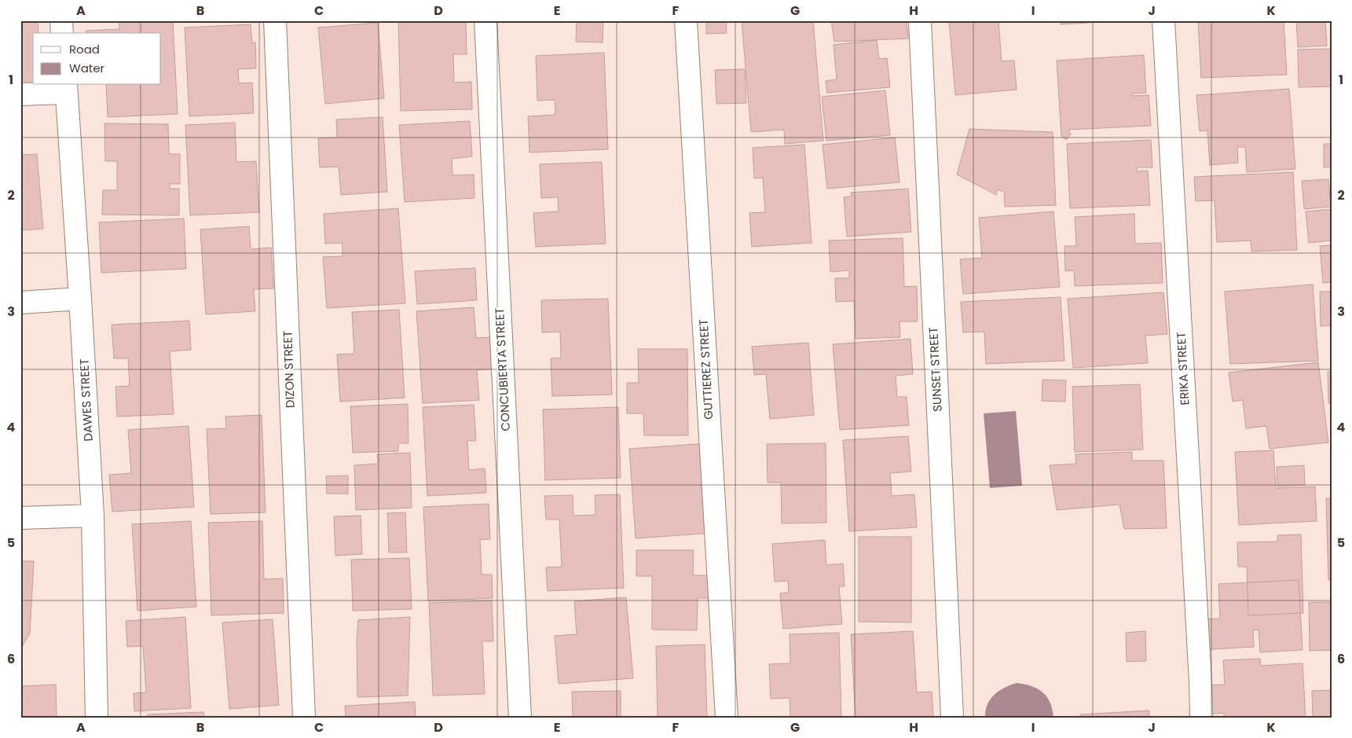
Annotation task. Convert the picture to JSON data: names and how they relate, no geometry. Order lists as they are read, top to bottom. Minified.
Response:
{"streets":{"street":["ERIKA STREET","DIZON STREET","CONCUBIERTA STREET","GUTTIEREZ STREET","SUNSET STREET","DAWES STREET"]},"legend":["Road","Water"],"grid":{"columns":["A","B","C","D","E","F","G","H","I","J","K"],"rows":["1","2","3","4","5","6"]}}
